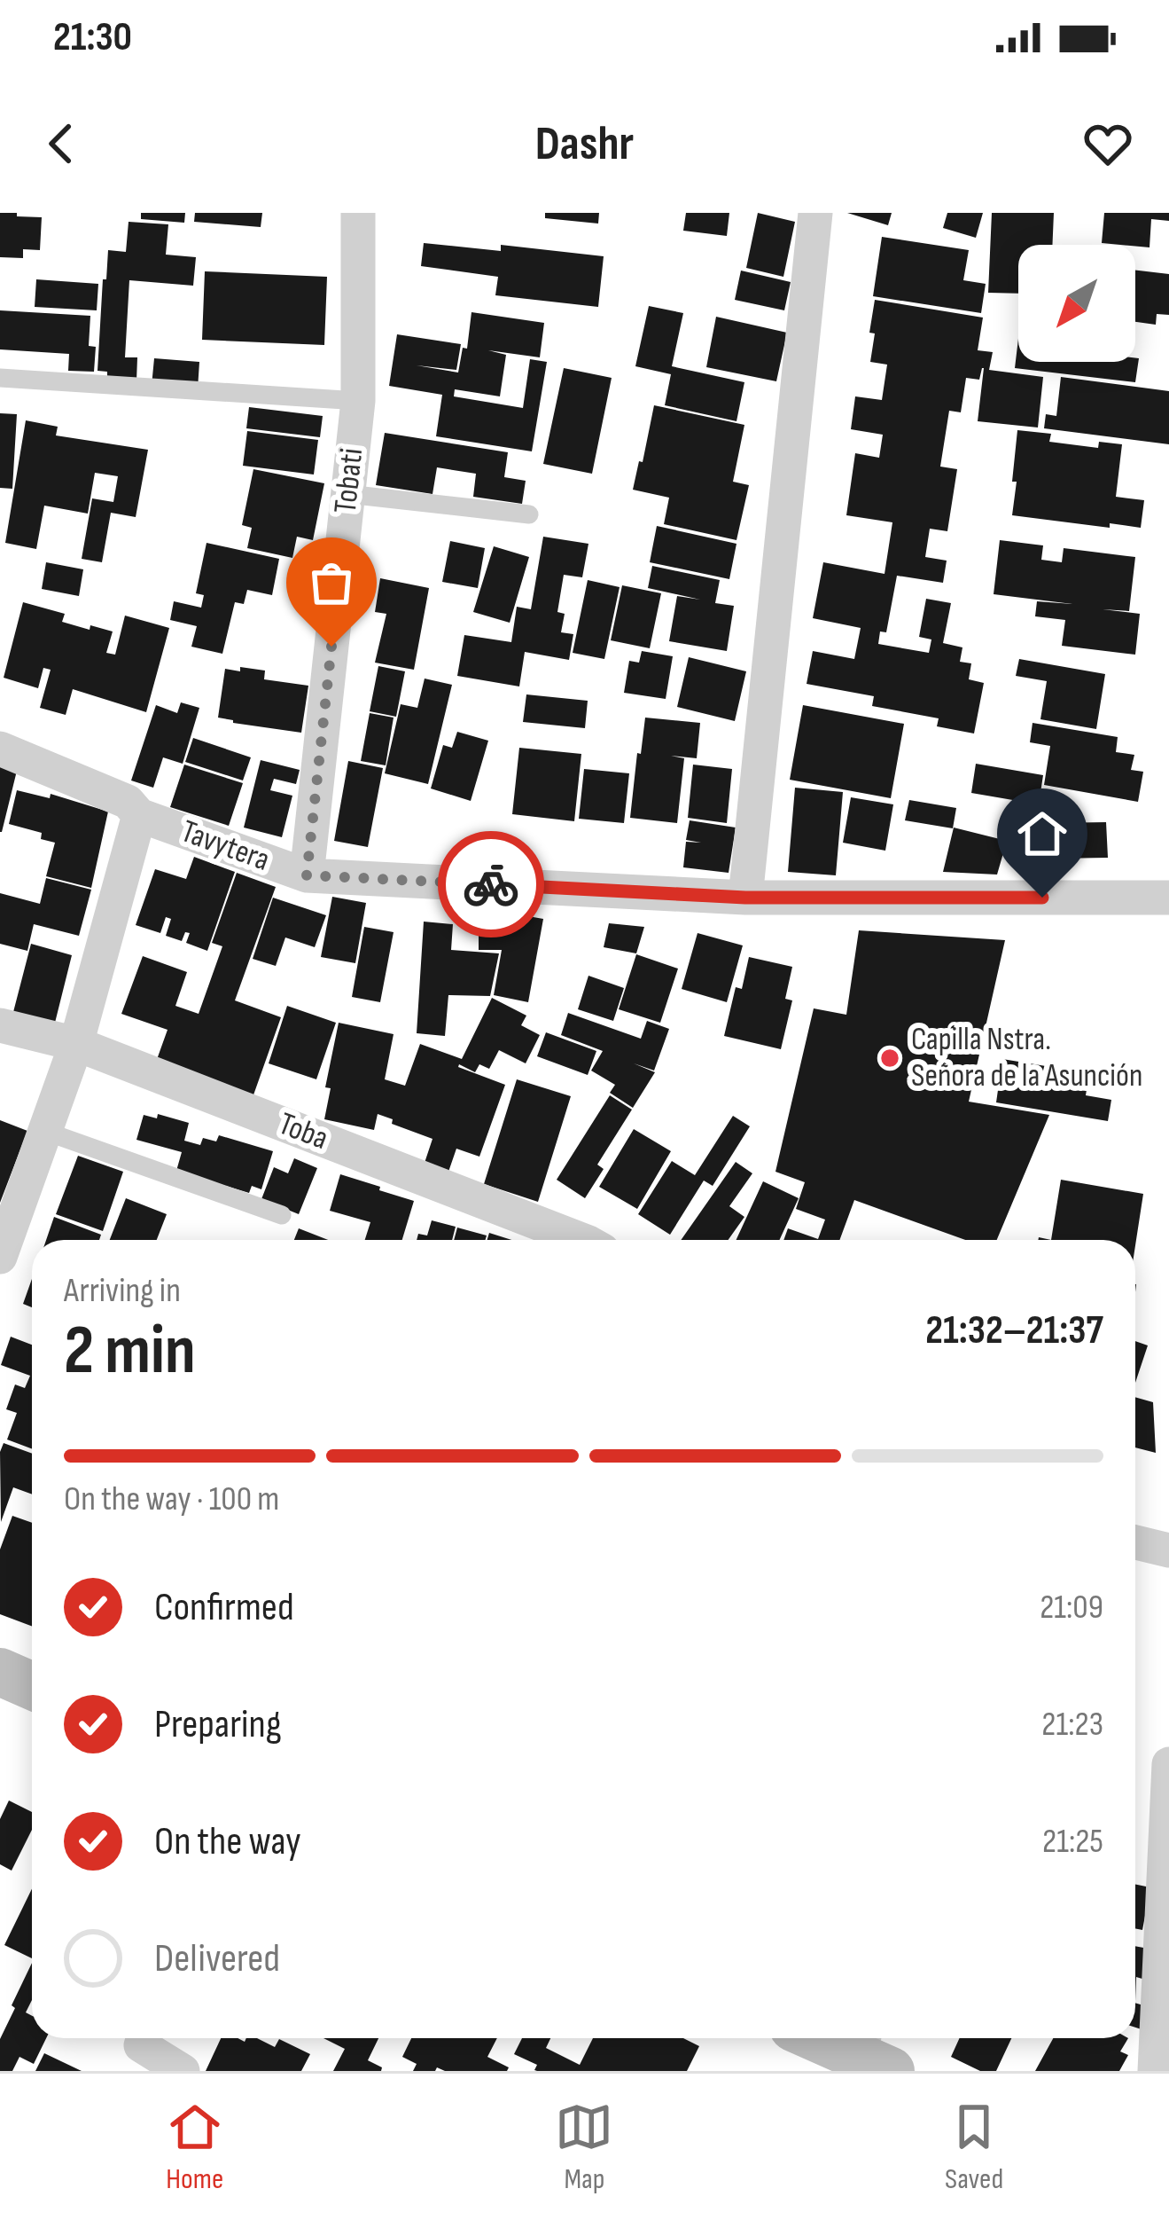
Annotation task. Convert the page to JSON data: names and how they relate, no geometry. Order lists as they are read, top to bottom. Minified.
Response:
{"streets":{"street":["Tobati","Tavytera","Toba"]},"crossings":[["Tobati","Tavytera"]],"places":["Capilla Nstra. Señora de la Asunción"],"north":"bottom left","page":{"status":"21:30","header":"Dashr","heading":["2 min","Arriving in","21:32–21:37"],"bar":"On the way · 100 m","list":[["Confirmed","21:09"],["Preparing","21:23"],["On the way","21:25"],"Delivered"],"tabs":["Home","Map","Saved"]}}
